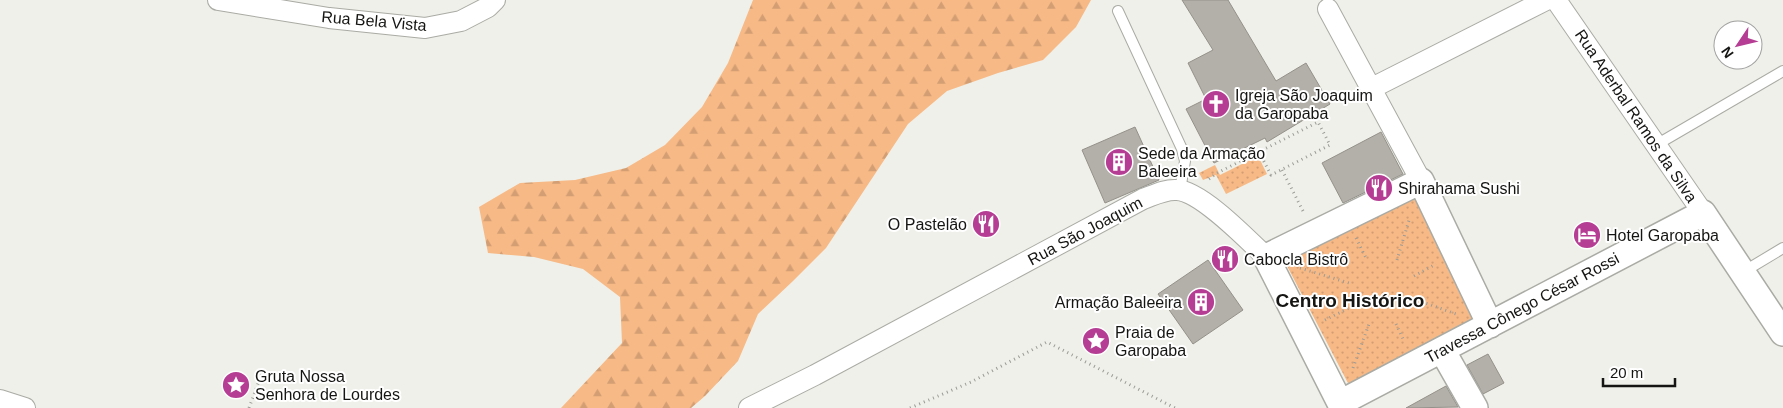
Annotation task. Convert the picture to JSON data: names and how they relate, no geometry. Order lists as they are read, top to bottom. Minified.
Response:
{"streets":{"street":["Rua Bela Vista","Rua Aderbal Ramos da Silva","Rua São Joaquim","Travessa Cônego César Rossi"]},"crossings":[["Rua Aderbal Ramos da Silva","Travessa Cônego César Rossi"]],"districts":["Centro Histórico"],"places":{"church":["Igreja São Joaquim da Garopaba"],"building":["Sede da Armação Baleeira","Armação Baleeira"],"restaurant":["Shirahama Sushi","O Pastelão","Cabocla Bistrô"],"hotel":["Hotel Garopaba"],"place":["Praia de Garopaba","Gruta Nossa Senhora de Lourdes"]},"scale_bar":"20 m","north":"bottom left"}
